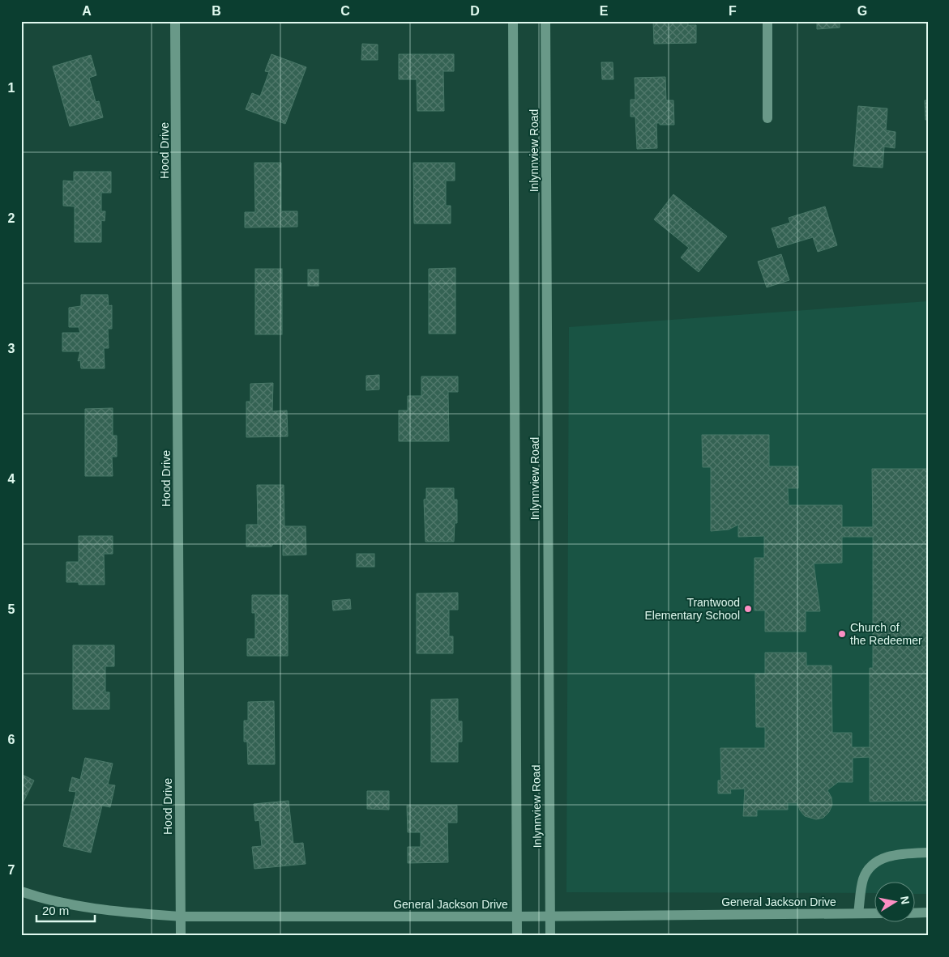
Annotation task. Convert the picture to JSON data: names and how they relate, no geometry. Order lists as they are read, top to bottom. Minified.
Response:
{"streets":{"street":["Hood Drive","Inlynnview Road","General Jackson Drive"]},"crossings":[["Hood Drive","General Jackson Drive"],["Inlynnview Road","General Jackson Drive"]],"places":["Trantwood Elementary School","Church of the Redeemer"],"scale_bar":"20 m","north":"right","grid":{"columns":["A","B","C","D","E","F","G"],"rows":["1","2","3","4","5","6","7"]}}
